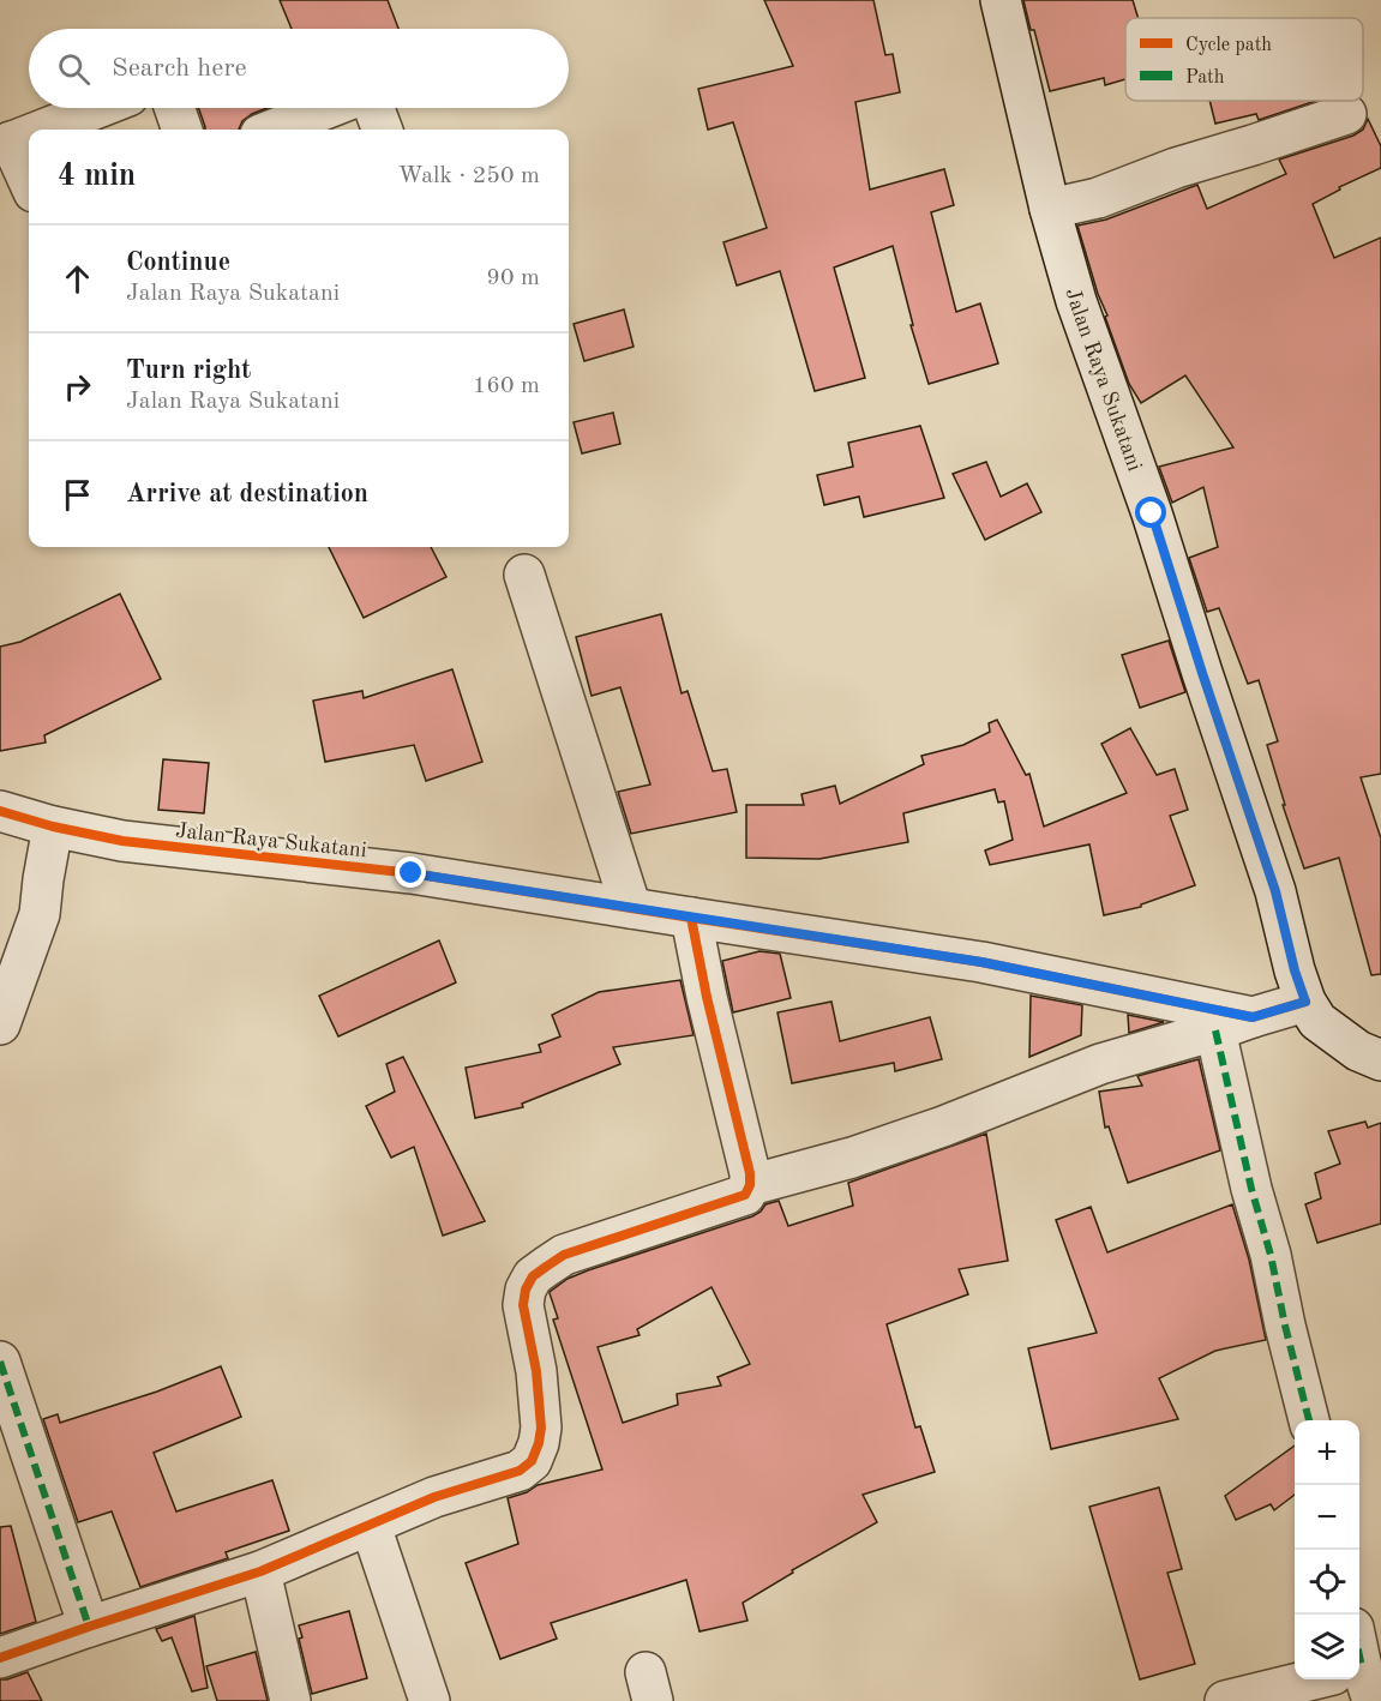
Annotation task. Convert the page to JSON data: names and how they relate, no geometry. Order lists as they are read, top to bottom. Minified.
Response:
{"streets":{"street":["Jalan Raya Sukatani"]},"legend":["Cycle path","Path"],"page":{"search":"Search here","heading":["4 min","Walk · 250 m"],"list":[["Continue","Jalan Raya Sukatani","90 m"],["Turn right","Jalan Raya Sukatani","160 m"],"Arrive at destination"],"map_buttons":["+","−"]}}
